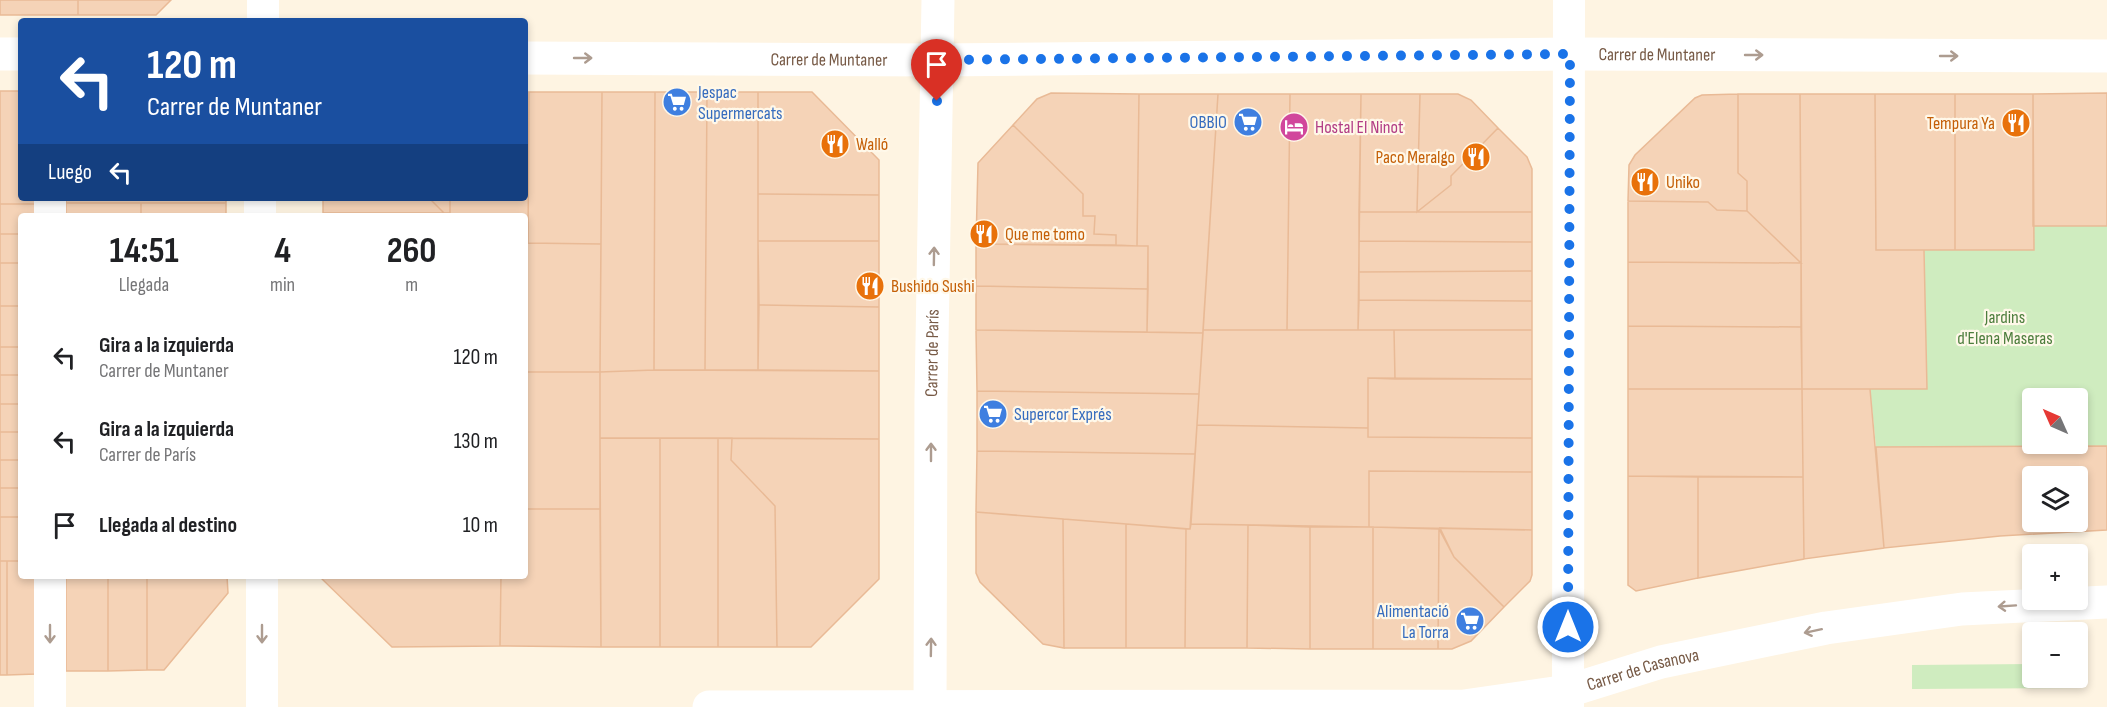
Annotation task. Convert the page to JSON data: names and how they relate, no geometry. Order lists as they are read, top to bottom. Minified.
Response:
{"streets":{"main road":["Carrer de Muntaner","Carrer de París","Carrer de Casanova"]},"crossings":[["Carrer de Muntaner","Carrer de París"],["Carrer de París","Carrer de Casanova"]],"one_way":["Carrer de Muntaner","Carrer de París","Carrer de Casanova"],"parks":["Jardins d'Elena Maseras"],"places":{"supermarket":["Jespac Supermercats","OBBIO","Supercor Exprés","Alimentació La Torra"],"restaurant":["Tempura Ya","Walló","Paco Meralgo","Uniko","Que me tomo","Bushido Sushi"],"hotel":["Hostal El Ninot"]},"north":"top left","page":{"turn":["120 m","Carrer de Muntaner"],"then":"Luego","eta":["14:51","Llegada","4","min","260","m"],"list":[{"name":"Gira a la izquierda","note":"Carrer de Muntaner","value":"120 m"},{"name":"Gira a la izquierda","note":"Carrer de París","value":"130 m"},{"name":"Llegada al destino","value":"10 m"}],"map_buttons":["+","−"]}}
